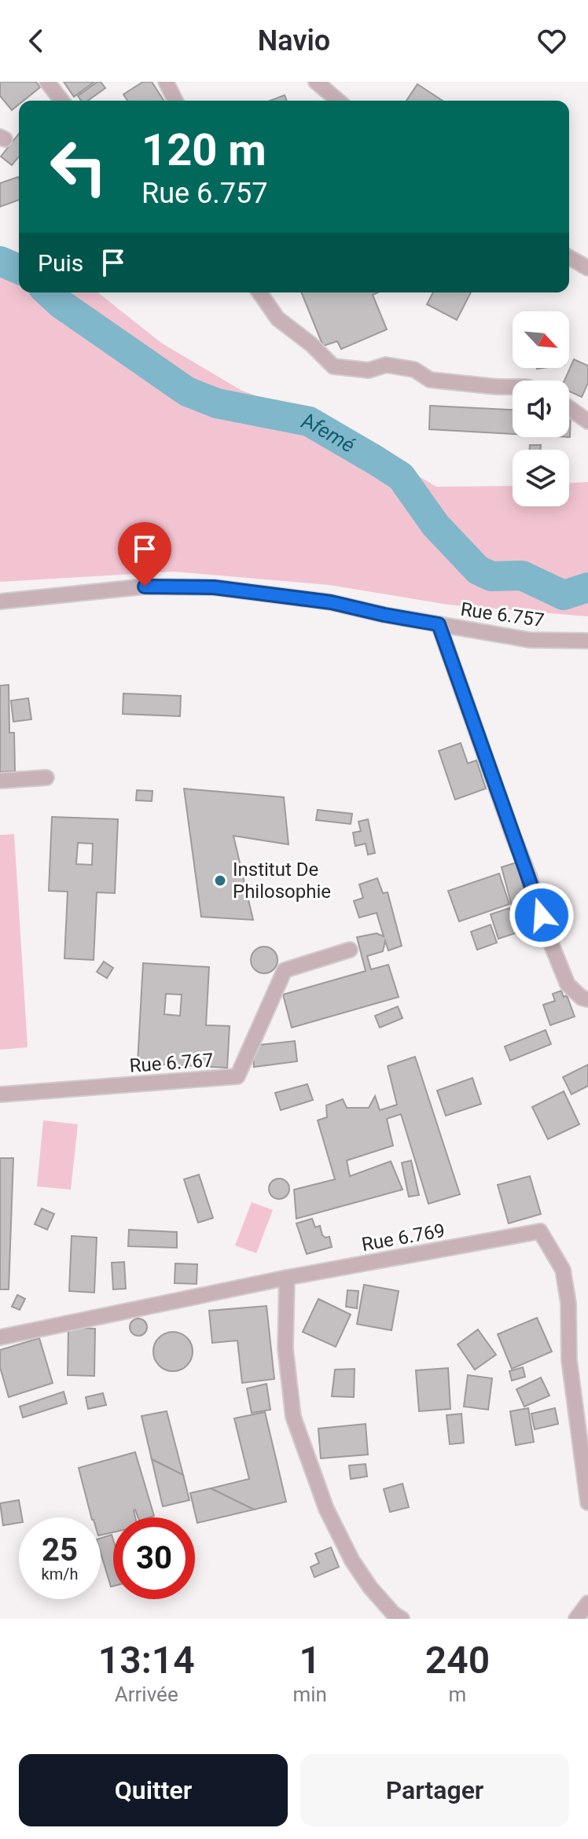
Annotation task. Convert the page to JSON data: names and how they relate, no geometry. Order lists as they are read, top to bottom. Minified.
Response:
{"streets":{"street":["Rue 6.757","Rue 6.767","Rue 6.769"]},"water":["Afemé"],"places":["Institut De Philosophie"],"north":"bottom right","page":{"header":"Navio","turn":["120 m","Rue 6.757"],"then":"Puis","speed":"25 km/h","limit":"30","eta":["13:14","Arrivée","1","min","240","m"],"buttons":["Quitter","Partager"]}}
